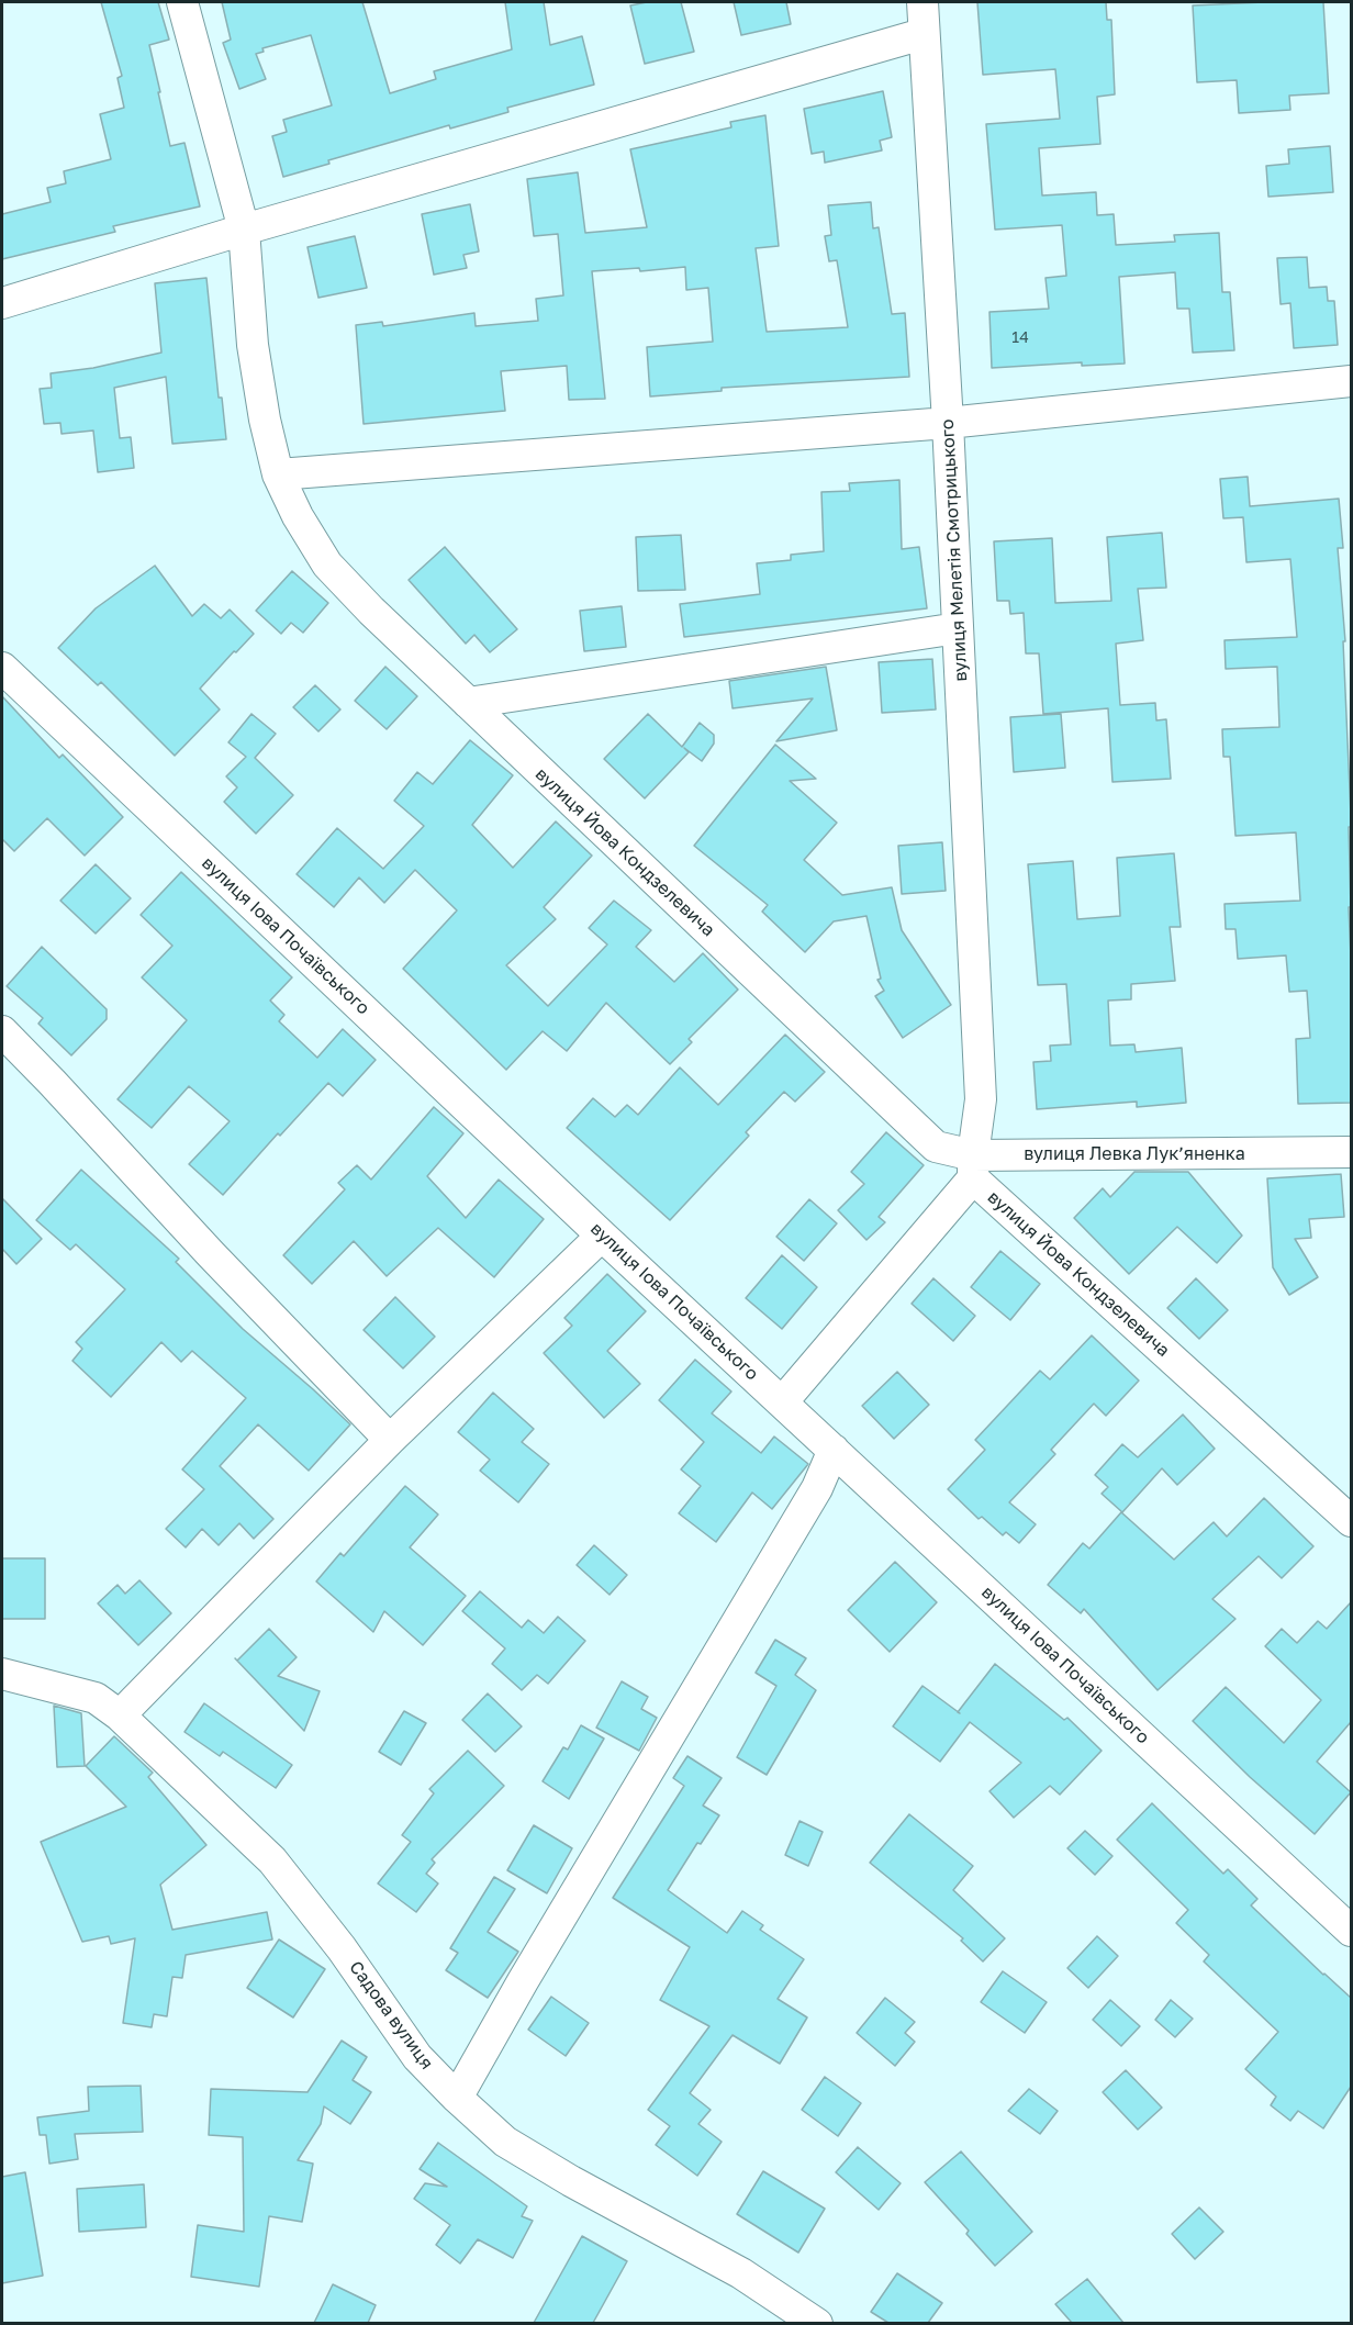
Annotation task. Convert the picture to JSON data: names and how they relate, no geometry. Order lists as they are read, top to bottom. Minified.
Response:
{"streets":{"street":["вулиця Мелетія Смотрицького","вулиця Йова Кондзелевича","вулиця Іова Почаївського","вулиця Левка Лукʼяненка","Садова вулиця"]},"crossings":[["вулиця Мелетія Смотрицького","вулиця Йова Кондзелевича"],["вулиця Мелетія Смотрицького","вулиця Левка Лукʼяненка"],["вулиця Йова Кондзелевича","вулиця Левка Лукʼяненка"]],"house_numbers":["14"]}
